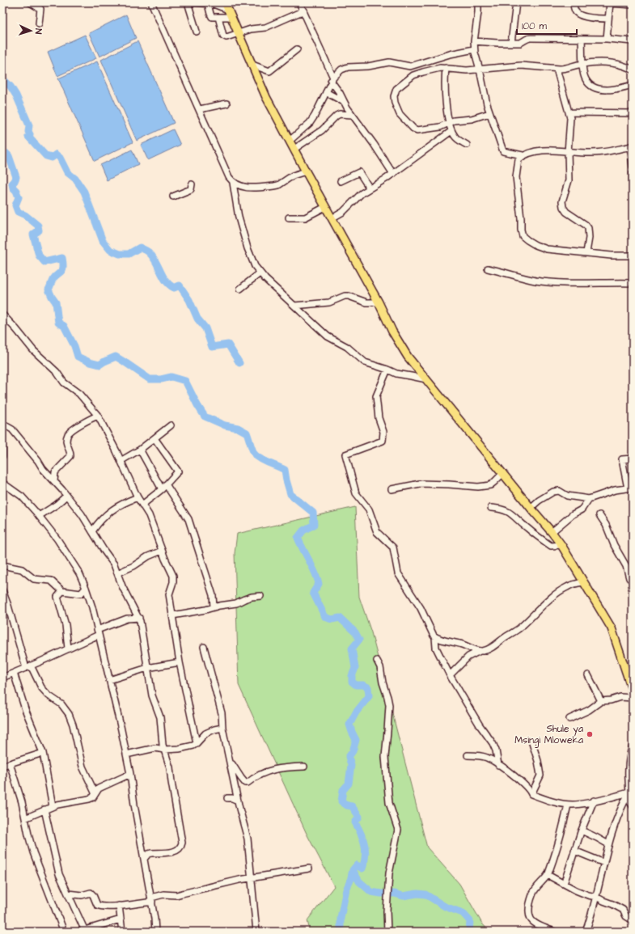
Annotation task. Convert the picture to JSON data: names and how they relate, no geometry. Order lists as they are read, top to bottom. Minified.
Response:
{"places":["Shule ya Msingi Mloweka"],"scale_bar":"100 m","north":"right"}
